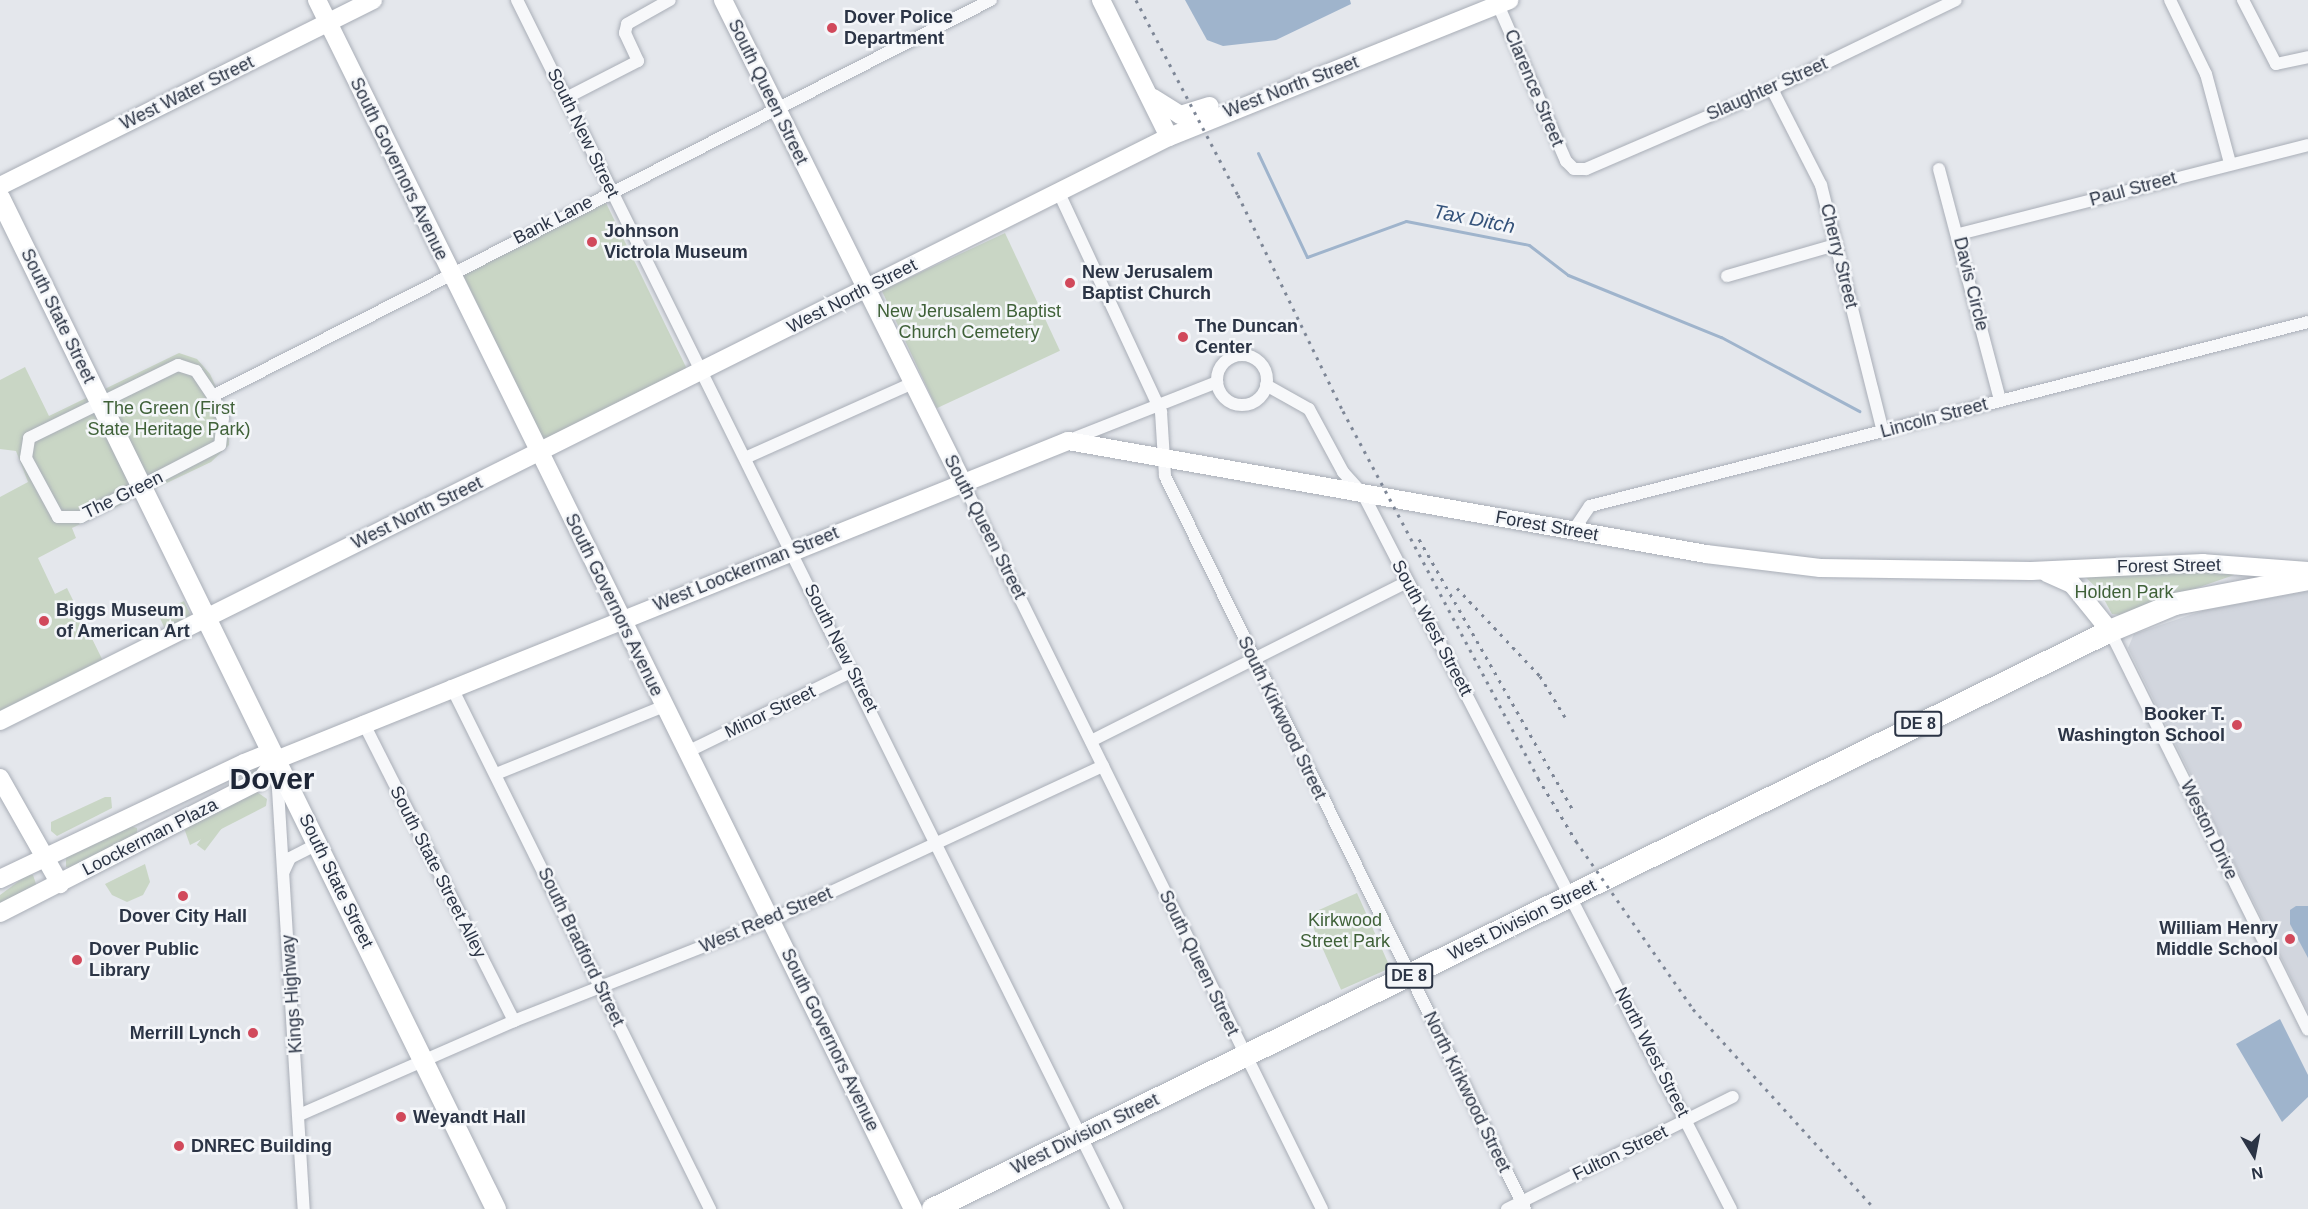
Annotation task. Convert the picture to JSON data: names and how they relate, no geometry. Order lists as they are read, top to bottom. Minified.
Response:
{"streets":{"highway":["Forest Street","DE 8","West Division Street"],"main road":["South State Street"],"street":["West North Street","Clarence Street","Slaughter Street","South Queen Street","West Water Street","South New Street","South Governors Avenue","Paul Street","Bank Lane","Cherry Street","Davis Circle","Lincoln Street","The Green","West Loockerman Street","South West Streett","Minor Street","South Kirkwood Street","Weston Drive","Loockerman Plaza","South State Street Alley","West Reed Street","South Bradford Street","Kings Highway","North West Street","North Kirkwood Street","Fulton Street"]},"crossings":[["West North Street","Clarence Street"],["West North Street","South Queen Street"],["West North Street","South New Street"],["West North Street","South Governors Avenue"],["West North Street","South State Street"],["West North Street","South Kirkwood Street"],["Clarence Street","Slaughter Street"],["Slaughter Street","Cherry Street"],["South Queen Street","Bank Lane"],["South Queen Street","West Loockerman Street"],["South Queen Street","West Reed Street"],["South Queen Street","West Division Street"],["West Water Street","South Governors Avenue"],["South New Street","Bank Lane"],["South New Street","West Loockerman Street"],["South New Street","Minor Street"],["South New Street","West Reed Street"],["South New Street","West Division Street"],["South Governors Avenue","Bank Lane"],["South Governors Avenue","West Loockerman Street"],["South Governors Avenue","Minor Street"],["South Governors Avenue","West Reed Street"],["Paul Street","Davis Circle"],["Bank Lane","The Green"],["Cherry Street","Lincoln Street"],["Davis Circle","Lincoln Street"],["South State Street","The Green"],["South State Street","West Loockerman Street"],["South State Street","Loockerman Plaza"],["South State Street","West Reed Street"],["South State Street","Kings Highway"],["Lincoln Street","Forest Street"],["Forest Street","West Loockerman Street"],["Forest Street","South West Streett"],["Forest Street","South Kirkwood Street"],["Forest Street","Weston Drive"],["Forest Street","West Division Street"],["West Loockerman Street","South West Streett"],["West Loockerman Street","South Kirkwood Street"],["West Loockerman Street","Loockerman Plaza"],["West Loockerman Street","South State Street Alley"],["West Loockerman Street","South Bradford Street"],["West Loockerman Street","Kings Highway"],["South West Streett","West Division Street"],["South West Streett","North West Street"],["South Kirkwood Street","West Division Street"],["South Kirkwood Street","North Kirkwood Street"],["Weston Drive","West Division Street"],["Loockerman Plaza","Kings Highway"],["South State Street Alley","West Reed Street"],["West Reed Street","South Bradford Street"],["West Reed Street","Kings Highway"],["West Division Street","North West Street"],["West Division Street","North Kirkwood Street"],["North West Street","Fulton Street"],["North Kirkwood Street","Fulton Street"]],"districts":["Dover"],"water":["Tax Ditch"],"parks":["New Jerusalem Baptist Church Cemetery","The Green (First State Heritage Park)","Holden Park","Kirkwood Street Park"],"places":["Dover Police Department","Johnson Victrola Museum","New Jerusalem Baptist Church","The Duncan Center","Biggs Museum of American Art","Booker T. Washington School","Dover City Hall","William Henry Middle School","Dover Public Library","Merrill Lynch","Weyandt Hall","DNREC Building"],"north":"bottom"}
